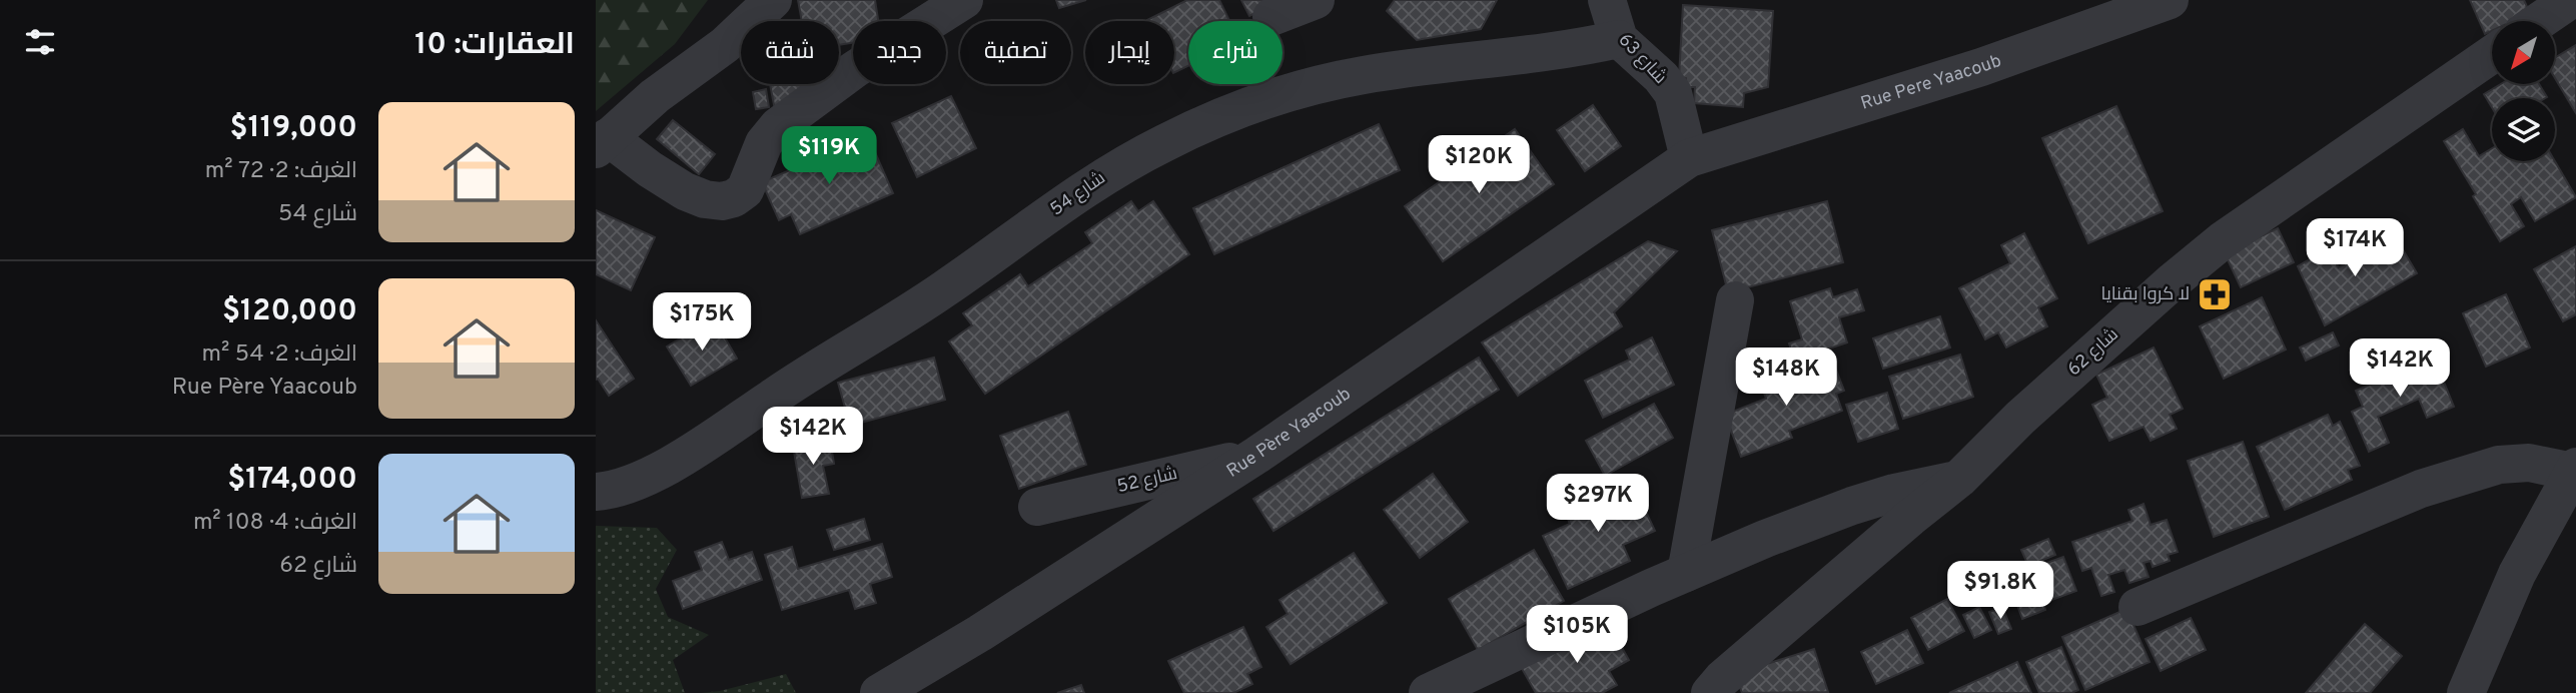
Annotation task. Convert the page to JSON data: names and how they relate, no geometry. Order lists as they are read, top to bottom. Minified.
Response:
{"streets":{"street":["شارع 63","Rue Pere Yaacoub","شارع 54","شارع 62","Rue Père Yaacoub","شارع 52"]},"crossings":[["شارع 63","Rue Pere Yaacoub"],["شارع 63","شارع 54"],["شارع 63","Rue Père Yaacoub"],["Rue Pere Yaacoub","Rue Père Yaacoub"],["Rue Père Yaacoub","شارع 52"]],"places":{"pharmacy":["لا كروا بقنايا"]},"north":"bottom left","page":{"heading":"العقارات: 10","chip":["شراء","إيجار","تصفية","جديد","شقة"],"list":[{"name":"$119,000","note":"الغرف: 2 · 72 m² · شارع 54"},{"name":"$120,000","note":"الغرف: 2 · 54 m² · Rue Père Yaacoub"},{"name":"$174,000","note":"الغرف: 4 · 108 m² · شارع 62"}],"price":["$119K","$120K","$174K","$175K","$142K","$148K","$142K","$297K","$91.8K","$105K"]}}
